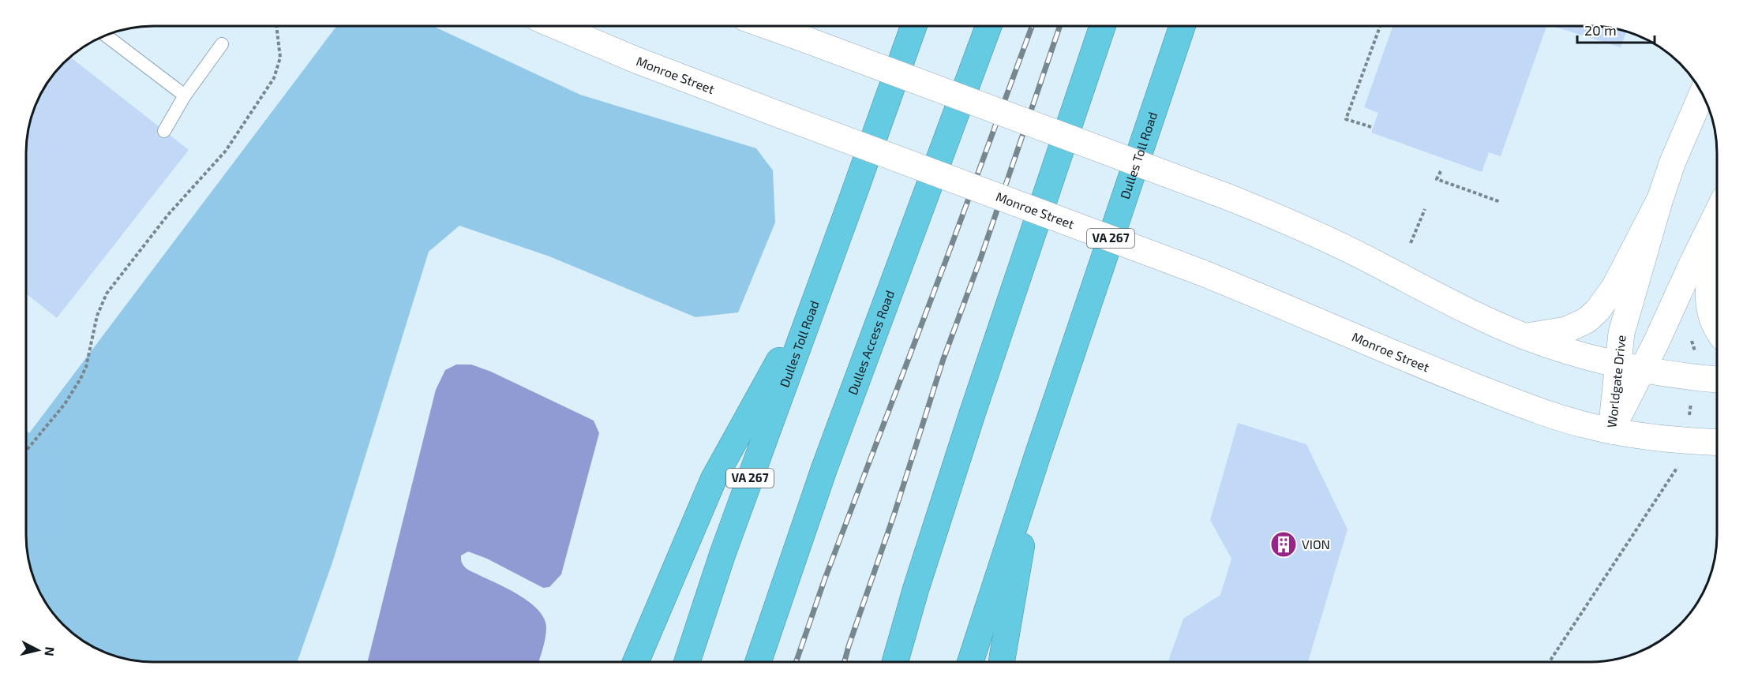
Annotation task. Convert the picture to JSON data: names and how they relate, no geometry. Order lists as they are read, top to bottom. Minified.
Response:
{"streets":{"highway":["Dulles Toll Road","VA 267","Dulles Access Road"],"main road":["Monroe Street","Worldgate Drive"]},"crossings":[["Monroe Street","Worldgate Drive"]],"places":{"building":["VION"]},"scale_bar":"20 m","north":"right"}
